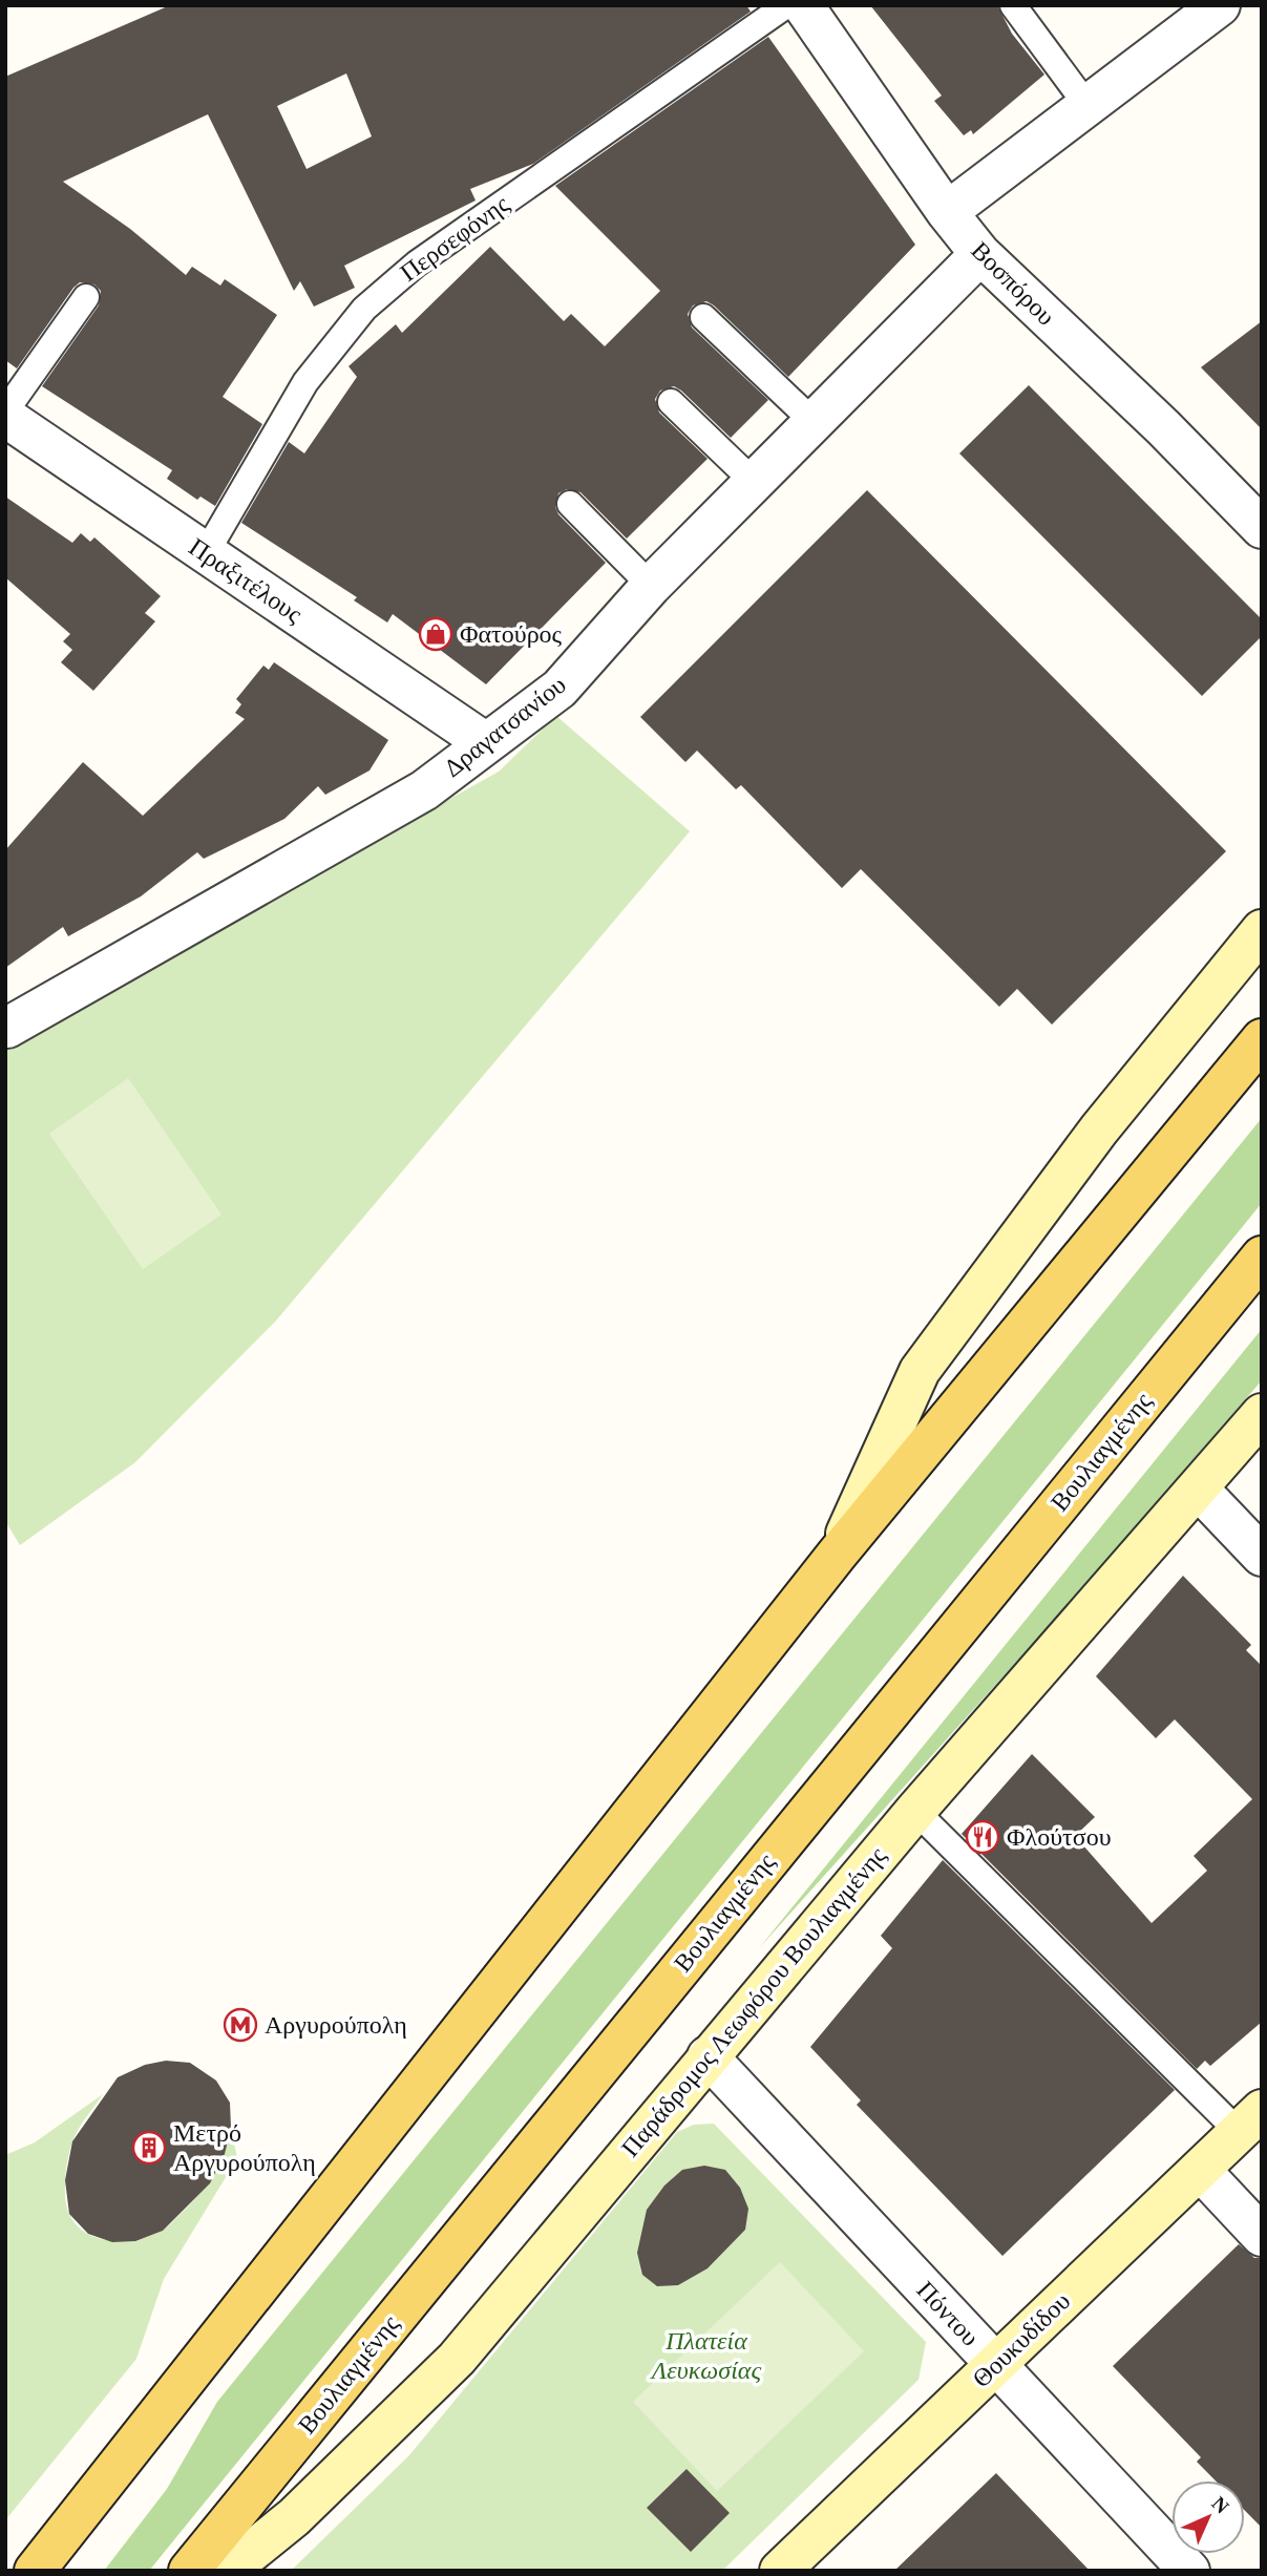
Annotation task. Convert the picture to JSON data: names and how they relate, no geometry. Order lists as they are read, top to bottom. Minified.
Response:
{"streets":{"main road":["Βουλιαγμένης","Παράδρομος Λεωφόρου Βουλιαγμένης","Θουκυδίδου"],"street":["Βοσπόρου","Πραξιτέλους","Δραγατσανίου","Πόντου"],"lane":["Περσεφόνης"]},"crossings":[["Περσεφόνης","Πραξιτέλους"],["Βοσπόρου","Δραγατσανίου"],["Πραξιτέλους","Δραγατσανίου"],["Παράδρομος Λεωφόρου Βουλιαγμένης","Πόντου"],["Πόντου","Θουκυδίδου"]],"parks":["Πλατεία Λευκωσίας"],"places":{"shop":["Φατούρος"],"restaurant":["Φλούτσου"],"metro station":["Αργυρούπολη"],"building":["Μετρό Αργυρούπολη"]},"north":"top right"}
